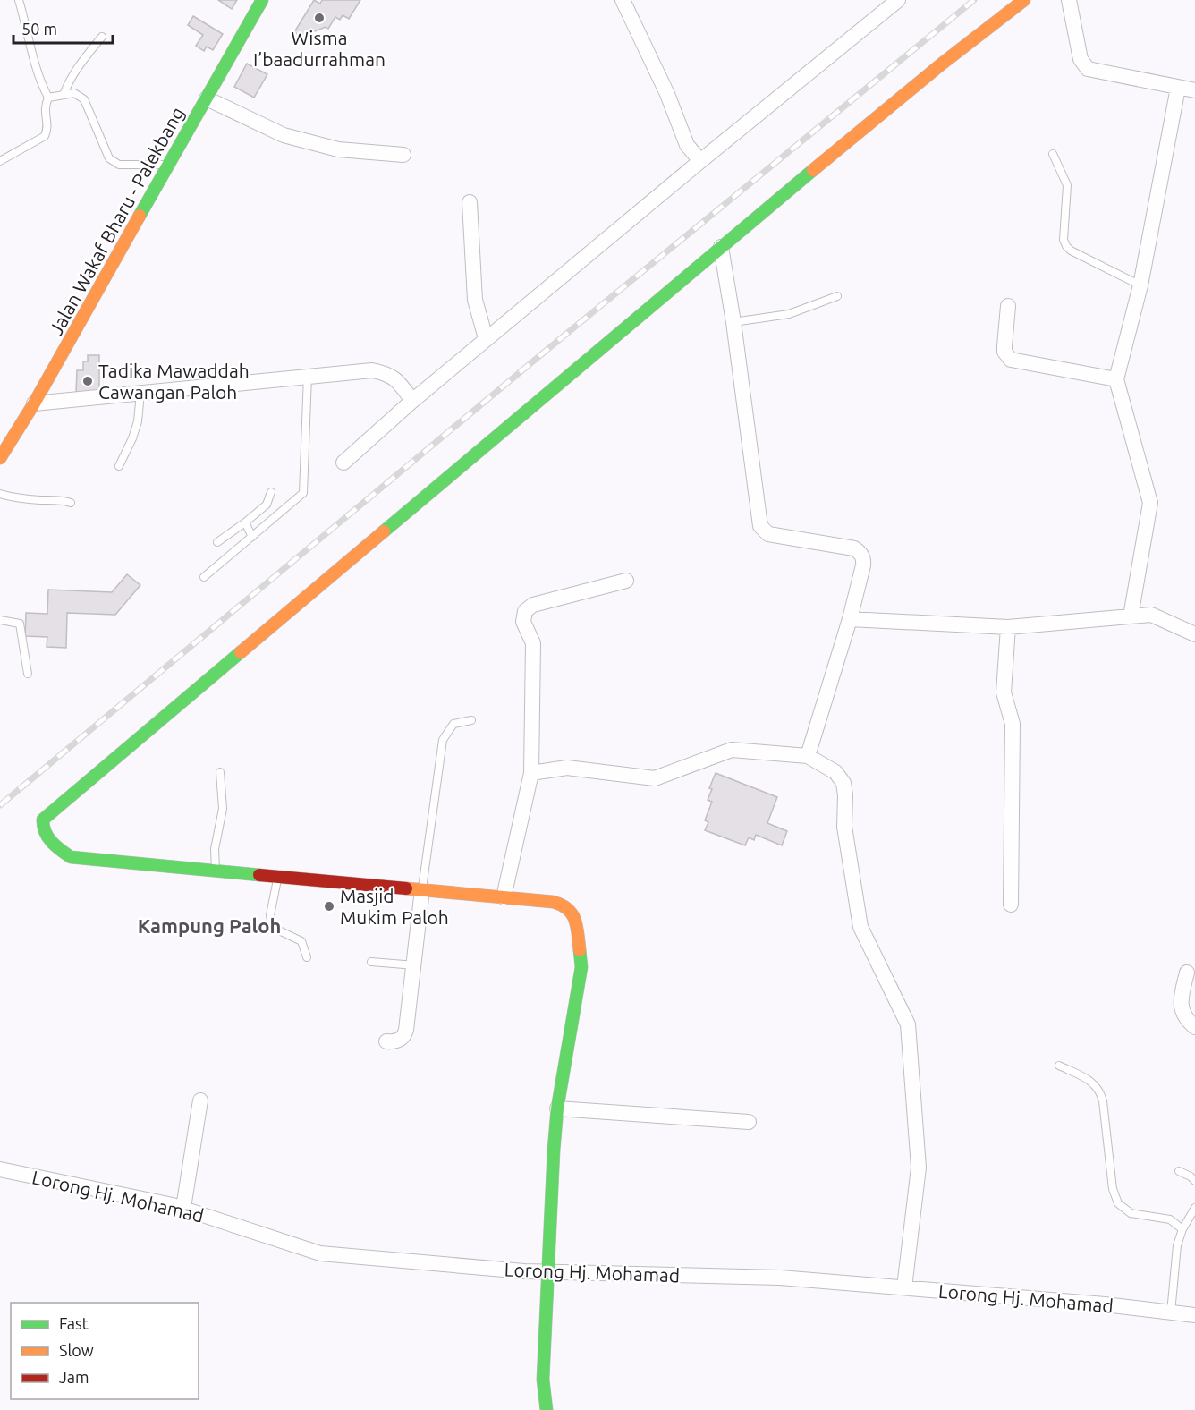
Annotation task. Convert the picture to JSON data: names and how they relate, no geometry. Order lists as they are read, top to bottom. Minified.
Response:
{"streets":{"street":["Jalan Wakaf Bharu - Palekbang","Lorong Hj. Mohamad"]},"districts":["Kampung Paloh"],"places":["Wisma I’baadurrahman","Tadika Mawaddah Cawangan Paloh","Masjid Mukim Paloh"],"legend":["Fast","Slow","Jam"],"scale_bar":"50 m"}
